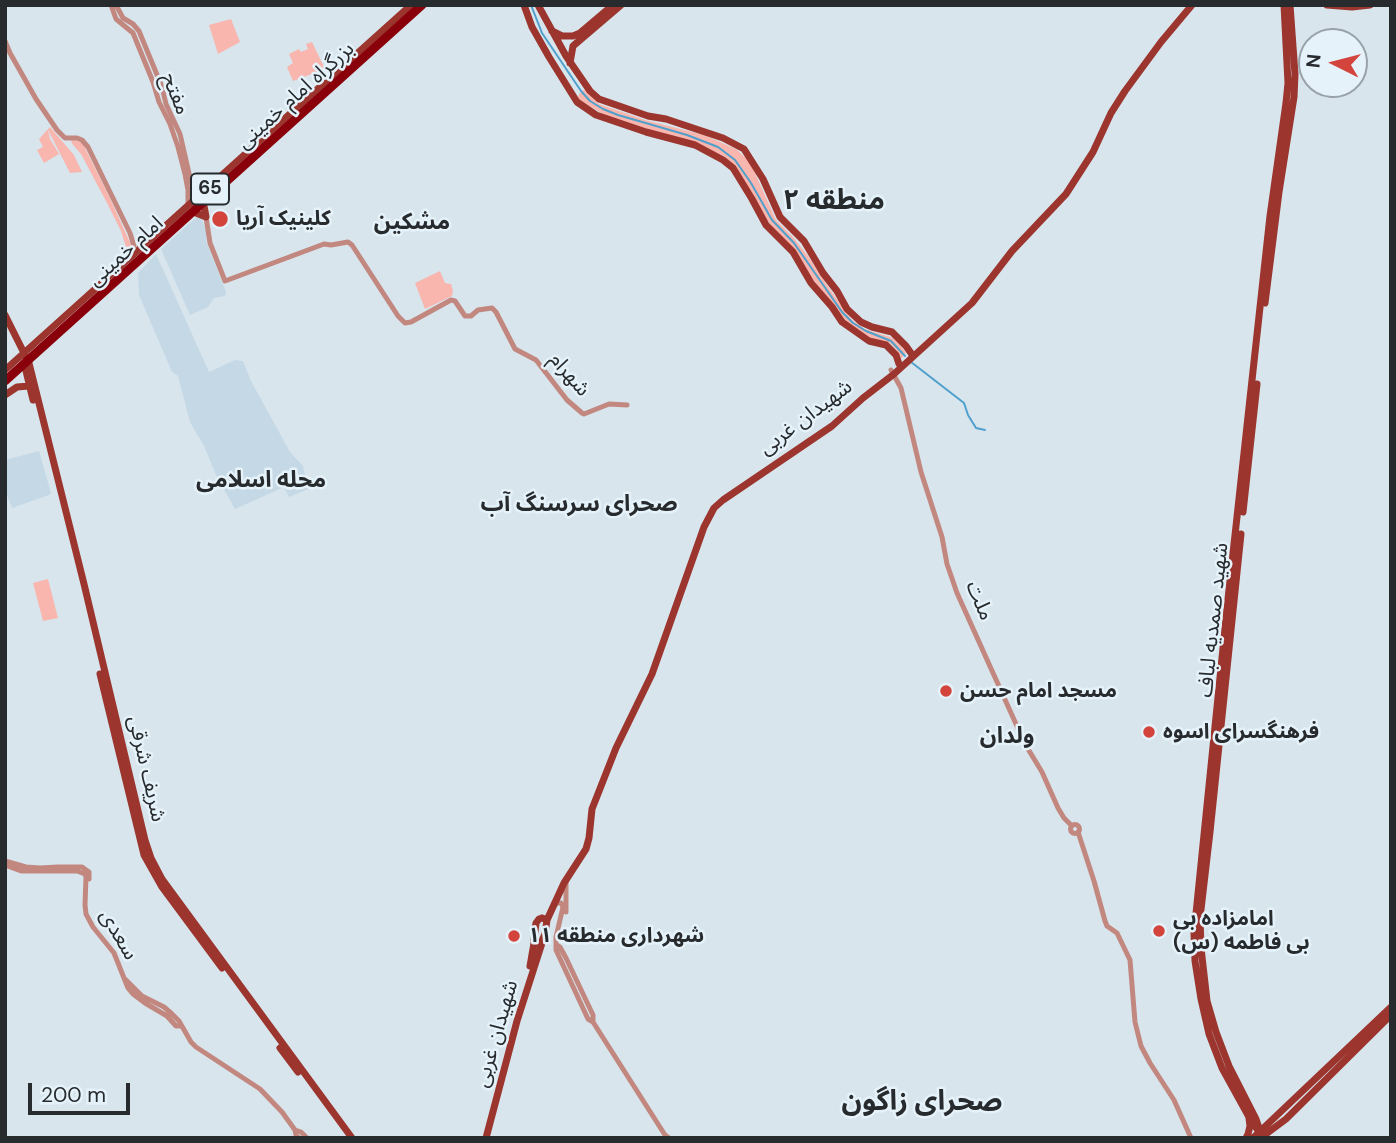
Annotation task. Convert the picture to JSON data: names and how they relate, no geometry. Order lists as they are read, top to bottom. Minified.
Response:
{"streets":{"highway":["بزرگراه امام خمینی","65"],"main road":["امام خمینی","شهیدان غربی","شهید صمدیه لباف","شریف شرقی"],"street":["مفتح","شهرام","ملت","سعدی"]},"crossings":[["مفتح","امام خمینی"],["بزرگراه امام خمینی","امام خمینی"],["امام خمینی","شریف شرقی"],["شهیدان غربی","ملت"]],"districts":["منطقه ۲","مشکین","محله اسلامی","صحرای سرسنگ آب","ولدان","صحرای زاگون"],"places":["کلینیک آریا","مسجد امام حسن","فرهنگسرای اسوه","امامزاده بی بی فاطمه (س)","شهرداری منطقه ۱۱"],"scale_bar":"200 m","north":"left"}
